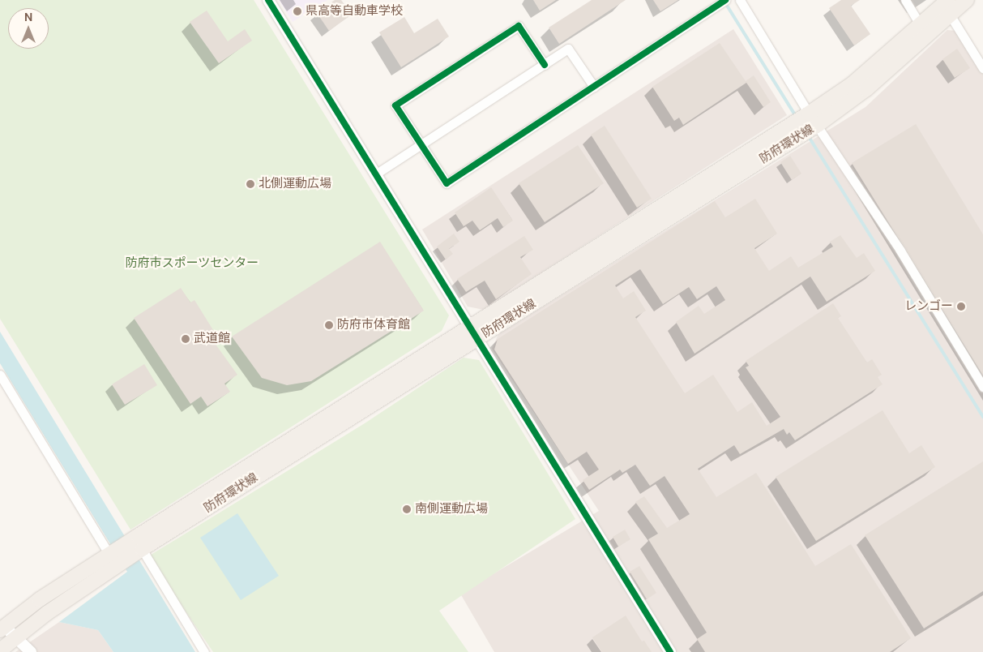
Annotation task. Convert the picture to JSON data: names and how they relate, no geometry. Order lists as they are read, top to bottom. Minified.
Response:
{"streets":{"main road":["防府環状線"]},"parks":["防府市スポーツセンター"],"places":["県高等自動車学校","北側運動広場","レンゴー","防府市体育館","武道館","南側運動広場"],"north":"top"}
